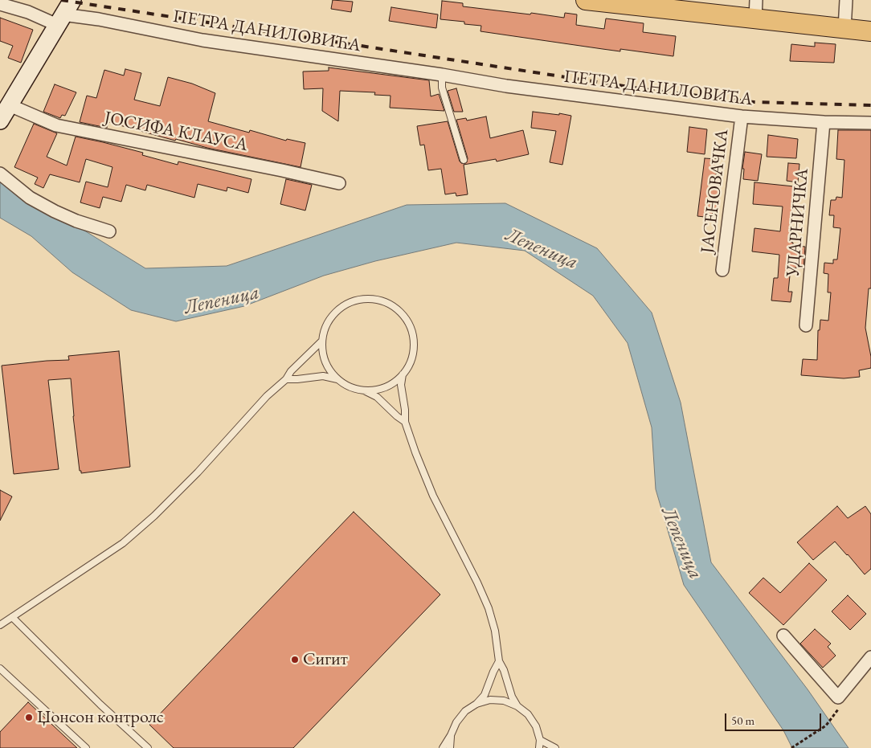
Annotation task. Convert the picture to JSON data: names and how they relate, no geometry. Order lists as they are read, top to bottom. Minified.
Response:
{"streets":{"street":["ПЕТРА ДАНИЛОВИЋА","ЈОСИФА КЛАУСА","ЈАСЕНОВАЧКА","УДАРНИЧКА"]},"crossings":[["ПЕТРА ДАНИЛОВИЋА","ЈАСЕНОВАЧКА"],["ПЕТРА ДАНИЛОВИЋА","УДАРНИЧКА"]],"water":["Лепеница"],"places":["Сигит","Џонсон контролс"],"scale_bar":"50 m"}
